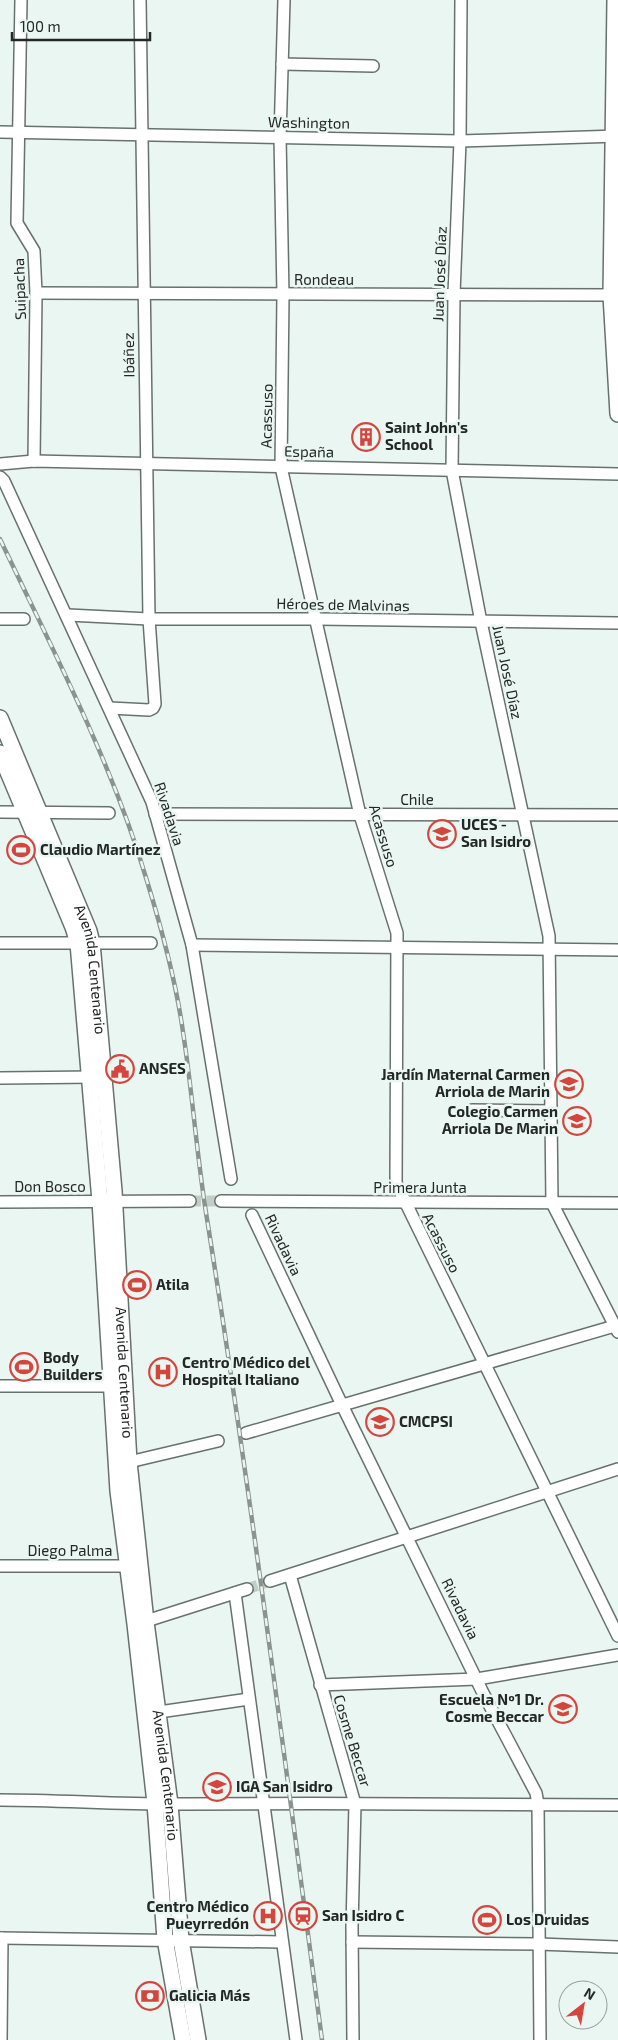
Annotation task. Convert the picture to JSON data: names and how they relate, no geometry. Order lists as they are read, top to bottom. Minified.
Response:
{"streets":{"main road":["Avenida Centenario"],"street":["Washington","Juan José Díaz","Rondeau","Suipacha","Ibáñez","Acassuso","España","Héroes de Malvinas","Chile","Rivadavia","Don Bosco","Primera Junta","Diego Palma","Cosme Beccar"]},"crossings":[["Washington","Juan José Díaz"],["Washington","Suipacha"],["Washington","Ibáñez"],["Washington","Acassuso"],["Juan José Díaz","Rondeau"],["Juan José Díaz","España"],["Juan José Díaz","Héroes de Malvinas"],["Juan José Díaz","Chile"],["Juan José Díaz","Primera Junta"],["Rondeau","Suipacha"],["Rondeau","Ibáñez"],["Rondeau","Acassuso"],["Suipacha","España"],["Ibáñez","España"],["Ibáñez","Héroes de Malvinas"],["Ibáñez","Rivadavia"],["Acassuso","España"],["Acassuso","Héroes de Malvinas"],["Acassuso","Chile"],["Acassuso","Primera Junta"],["España","Rivadavia"],["Héroes de Malvinas","Rivadavia"],["Chile","Rivadavia"],["Avenida Centenario","Don Bosco"],["Avenida Centenario","Diego Palma"]],"places":{"building":["Saint John's School"],"school or university":["UCES - San Isidro","Jardín Maternal Carmen Arriola de Marin","Colegio Carmen Arriola De Marin","CMCPSI","Escuela Nº1 Dr. Cosme Beccar","IGA San Isidro"],"sports":["Claudio Martínez","Atila","Body Builders","Los Druidas"],"public building":["ANSES"],"hospital":["Centro Médico del Hospital Italiano","Centro Médico Pueyrredón"],"station":["San Isidro C"],"bank":["Galicia Más"]},"scale_bar":"100 m","north":"top right"}
